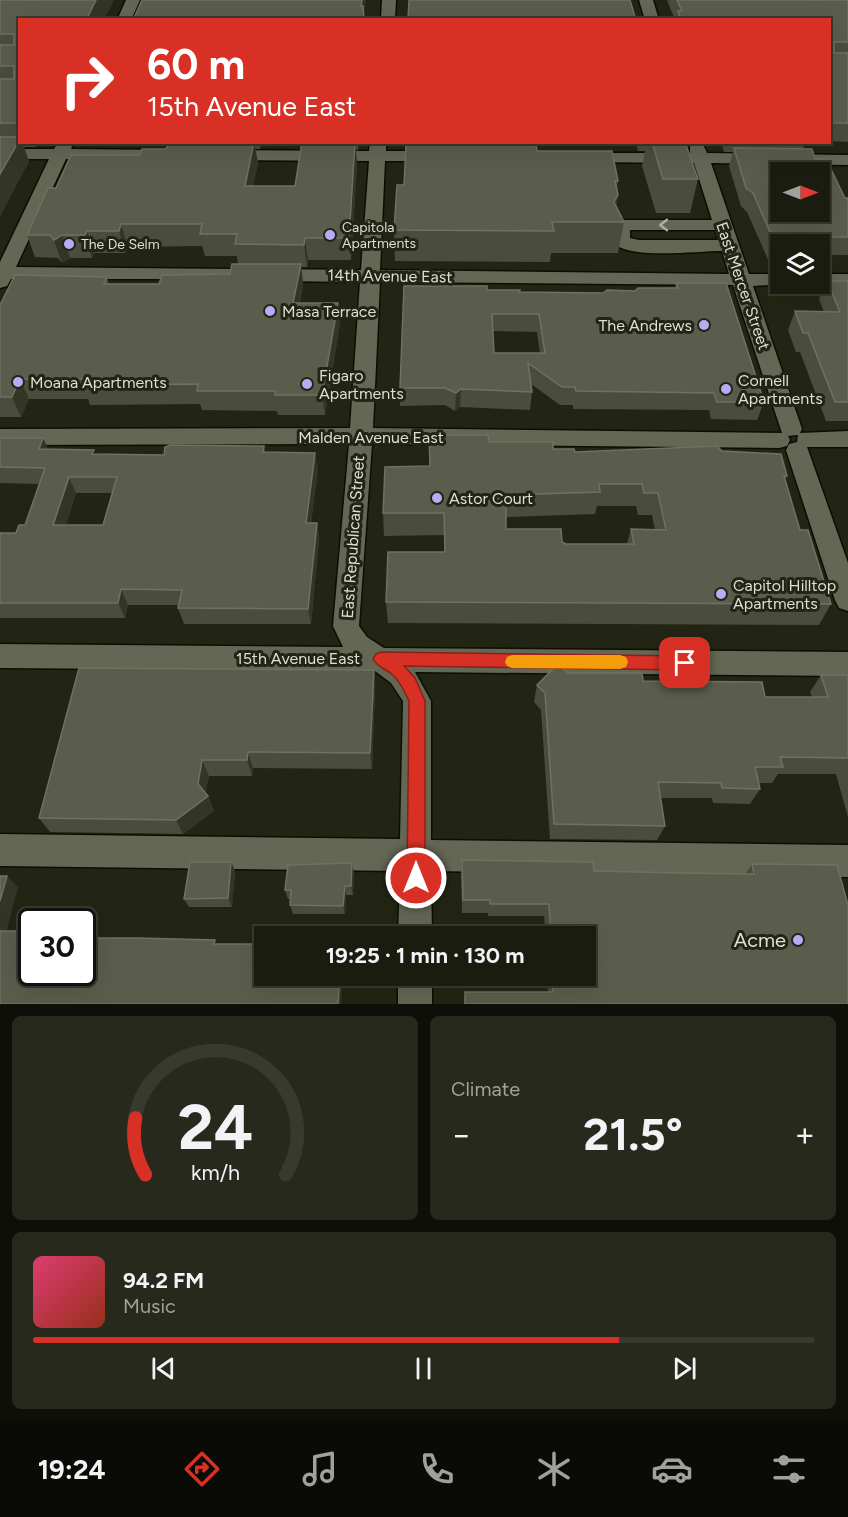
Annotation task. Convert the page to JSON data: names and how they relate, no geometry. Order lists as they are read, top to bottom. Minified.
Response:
{"streets":{"street":["14th Avenue East","East Mercer Street","Malden Avenue East","East Republican Street","15th Avenue East"]},"crossings":[["14th Avenue East","East Mercer Street"],["14th Avenue East","East Republican Street"],["East Mercer Street","Malden Avenue East"],["Malden Avenue East","East Republican Street"],["East Republican Street","15th Avenue East"]],"places":["Capitola Apartments","The De Selm","Masa Terrace","The Andrews","Moana Apartments","Figaro Apartments","Cornell Apartments","Astor Court","Capitol Hilltop Apartments","Acme"],"north":"right","page":{"turn":["60 m","15th Avenue East"],"limit":"30","trip":"19:25 · 1 min · 130 m","tile":"Climate","heat":["−","21.5°","+"],"song":["94.2 FM","Music"],"tabs":"19:24","gauge":["24","km/h"]}}
